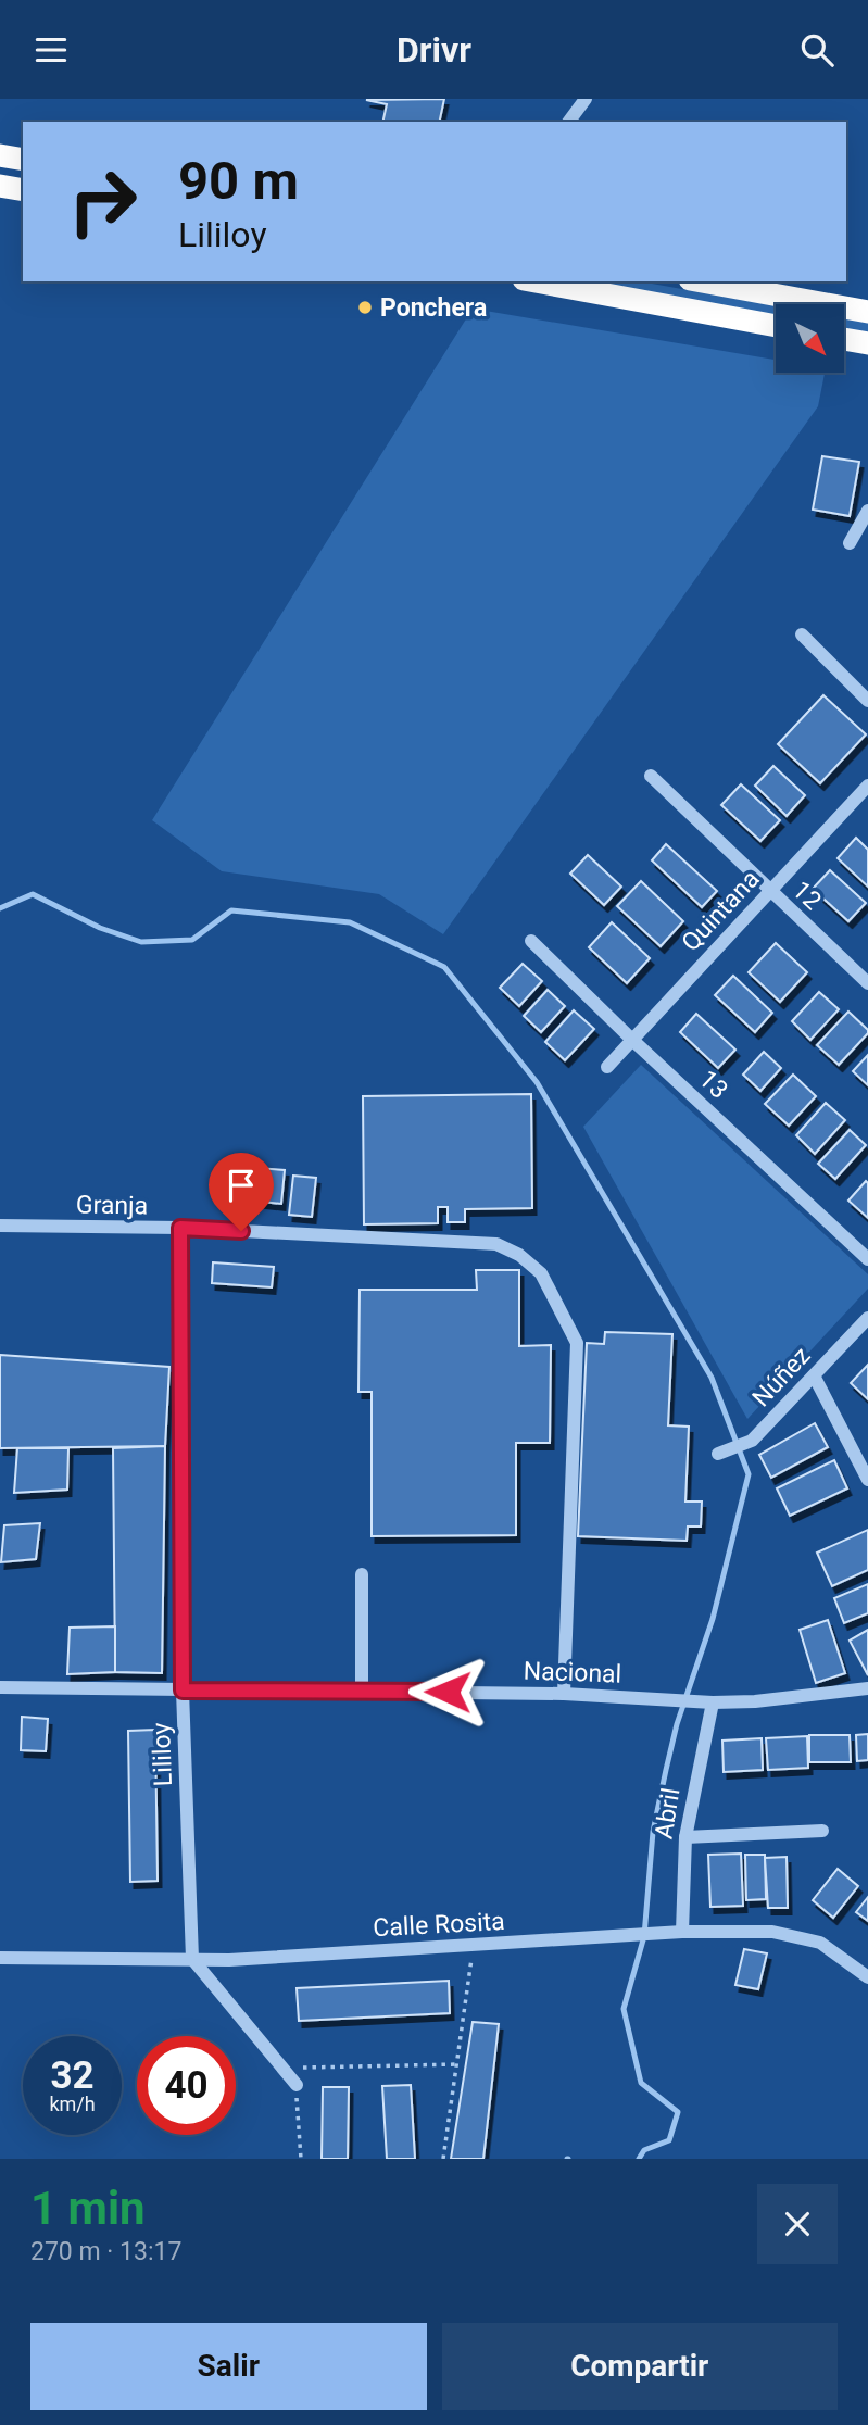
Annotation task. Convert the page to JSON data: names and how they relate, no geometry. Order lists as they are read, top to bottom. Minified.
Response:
{"streets":{"street":["12","Quintana","13","Granja","Núñez","Nacional","Lililoy","Abril","Calle Rosita"]},"crossings":[["12","Quintana"],["Quintana","13"],["Granja","Nacional"],["Granja","Lililoy"],["Nacional","Lililoy"],["Nacional","Abril"],["Lililoy","Calle Rosita"],["Abril","Calle Rosita"]],"places":["Ponchera"],"north":"bottom right","page":{"header":"Drivr","turn":["90 m","Lililoy"],"speed":"32 km/h","limit":"40","heading":["1 min","270 m · 13:17"],"buttons":["Salir","Compartir"]}}
